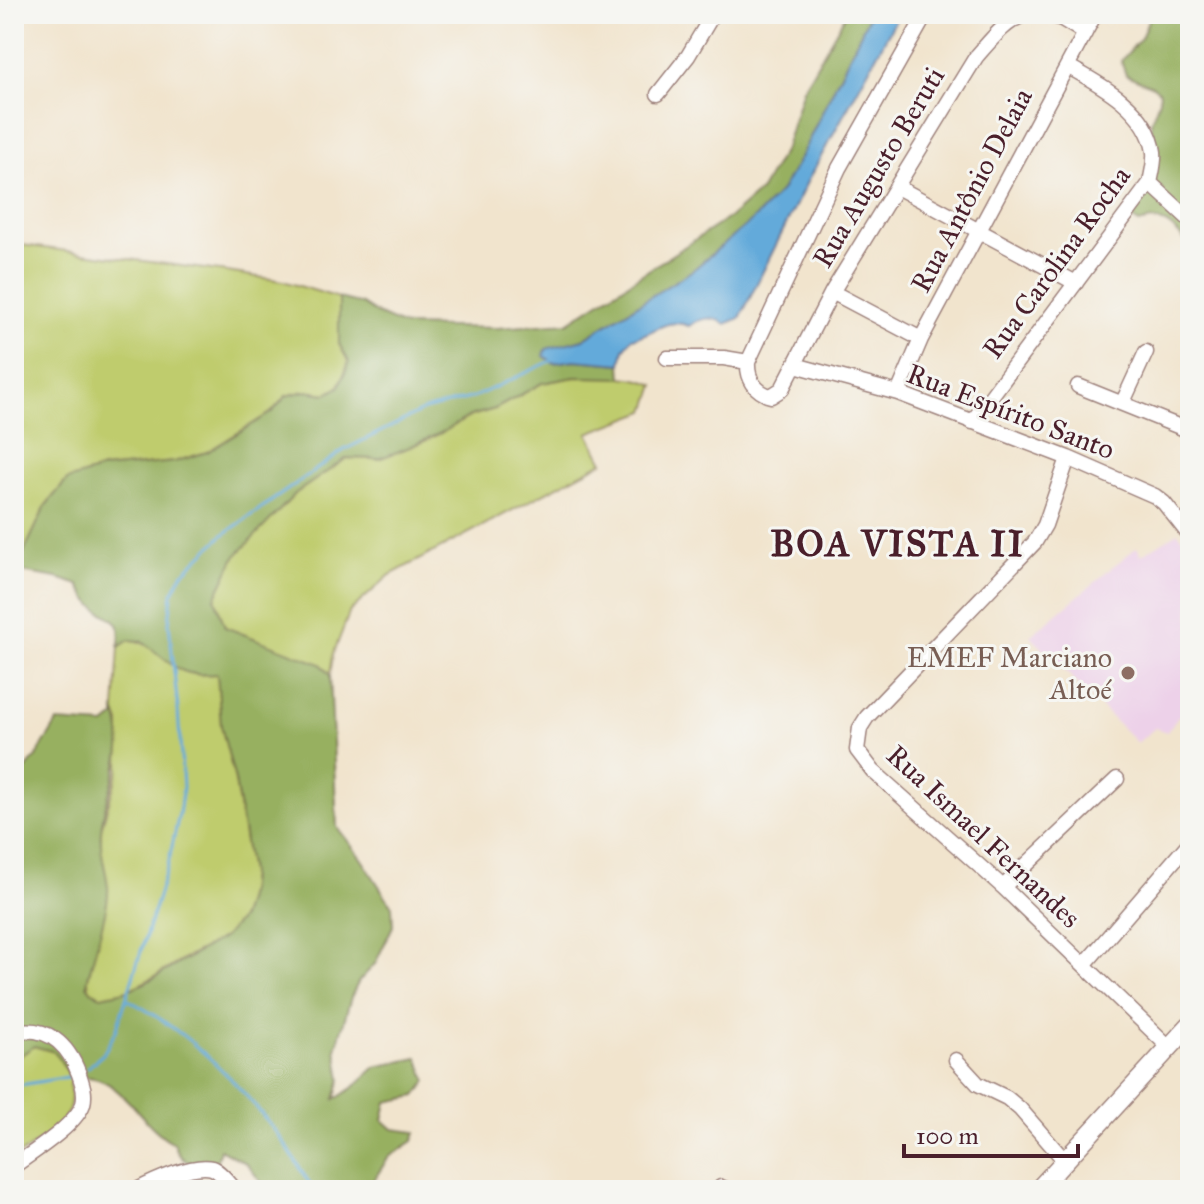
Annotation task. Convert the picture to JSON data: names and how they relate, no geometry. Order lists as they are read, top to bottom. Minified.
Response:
{"streets":{"street":["Rua Augusto Beruti","Rua Antônio Delaia","Rua Carolina Rocha","Rua Espírito Santo","Rua Ismael Fernandes"]},"crossings":[["Rua Augusto Beruti","Rua Espírito Santo"],["Rua Antônio Delaia","Rua Carolina Rocha"],["Rua Antônio Delaia","Rua Espírito Santo"],["Rua Carolina Rocha","Rua Espírito Santo"],["Rua Espírito Santo","Rua Ismael Fernandes"]],"districts":["BOA VISTA II"],"places":["EMEF Marciano Altoé"],"scale_bar":"100 m"}
